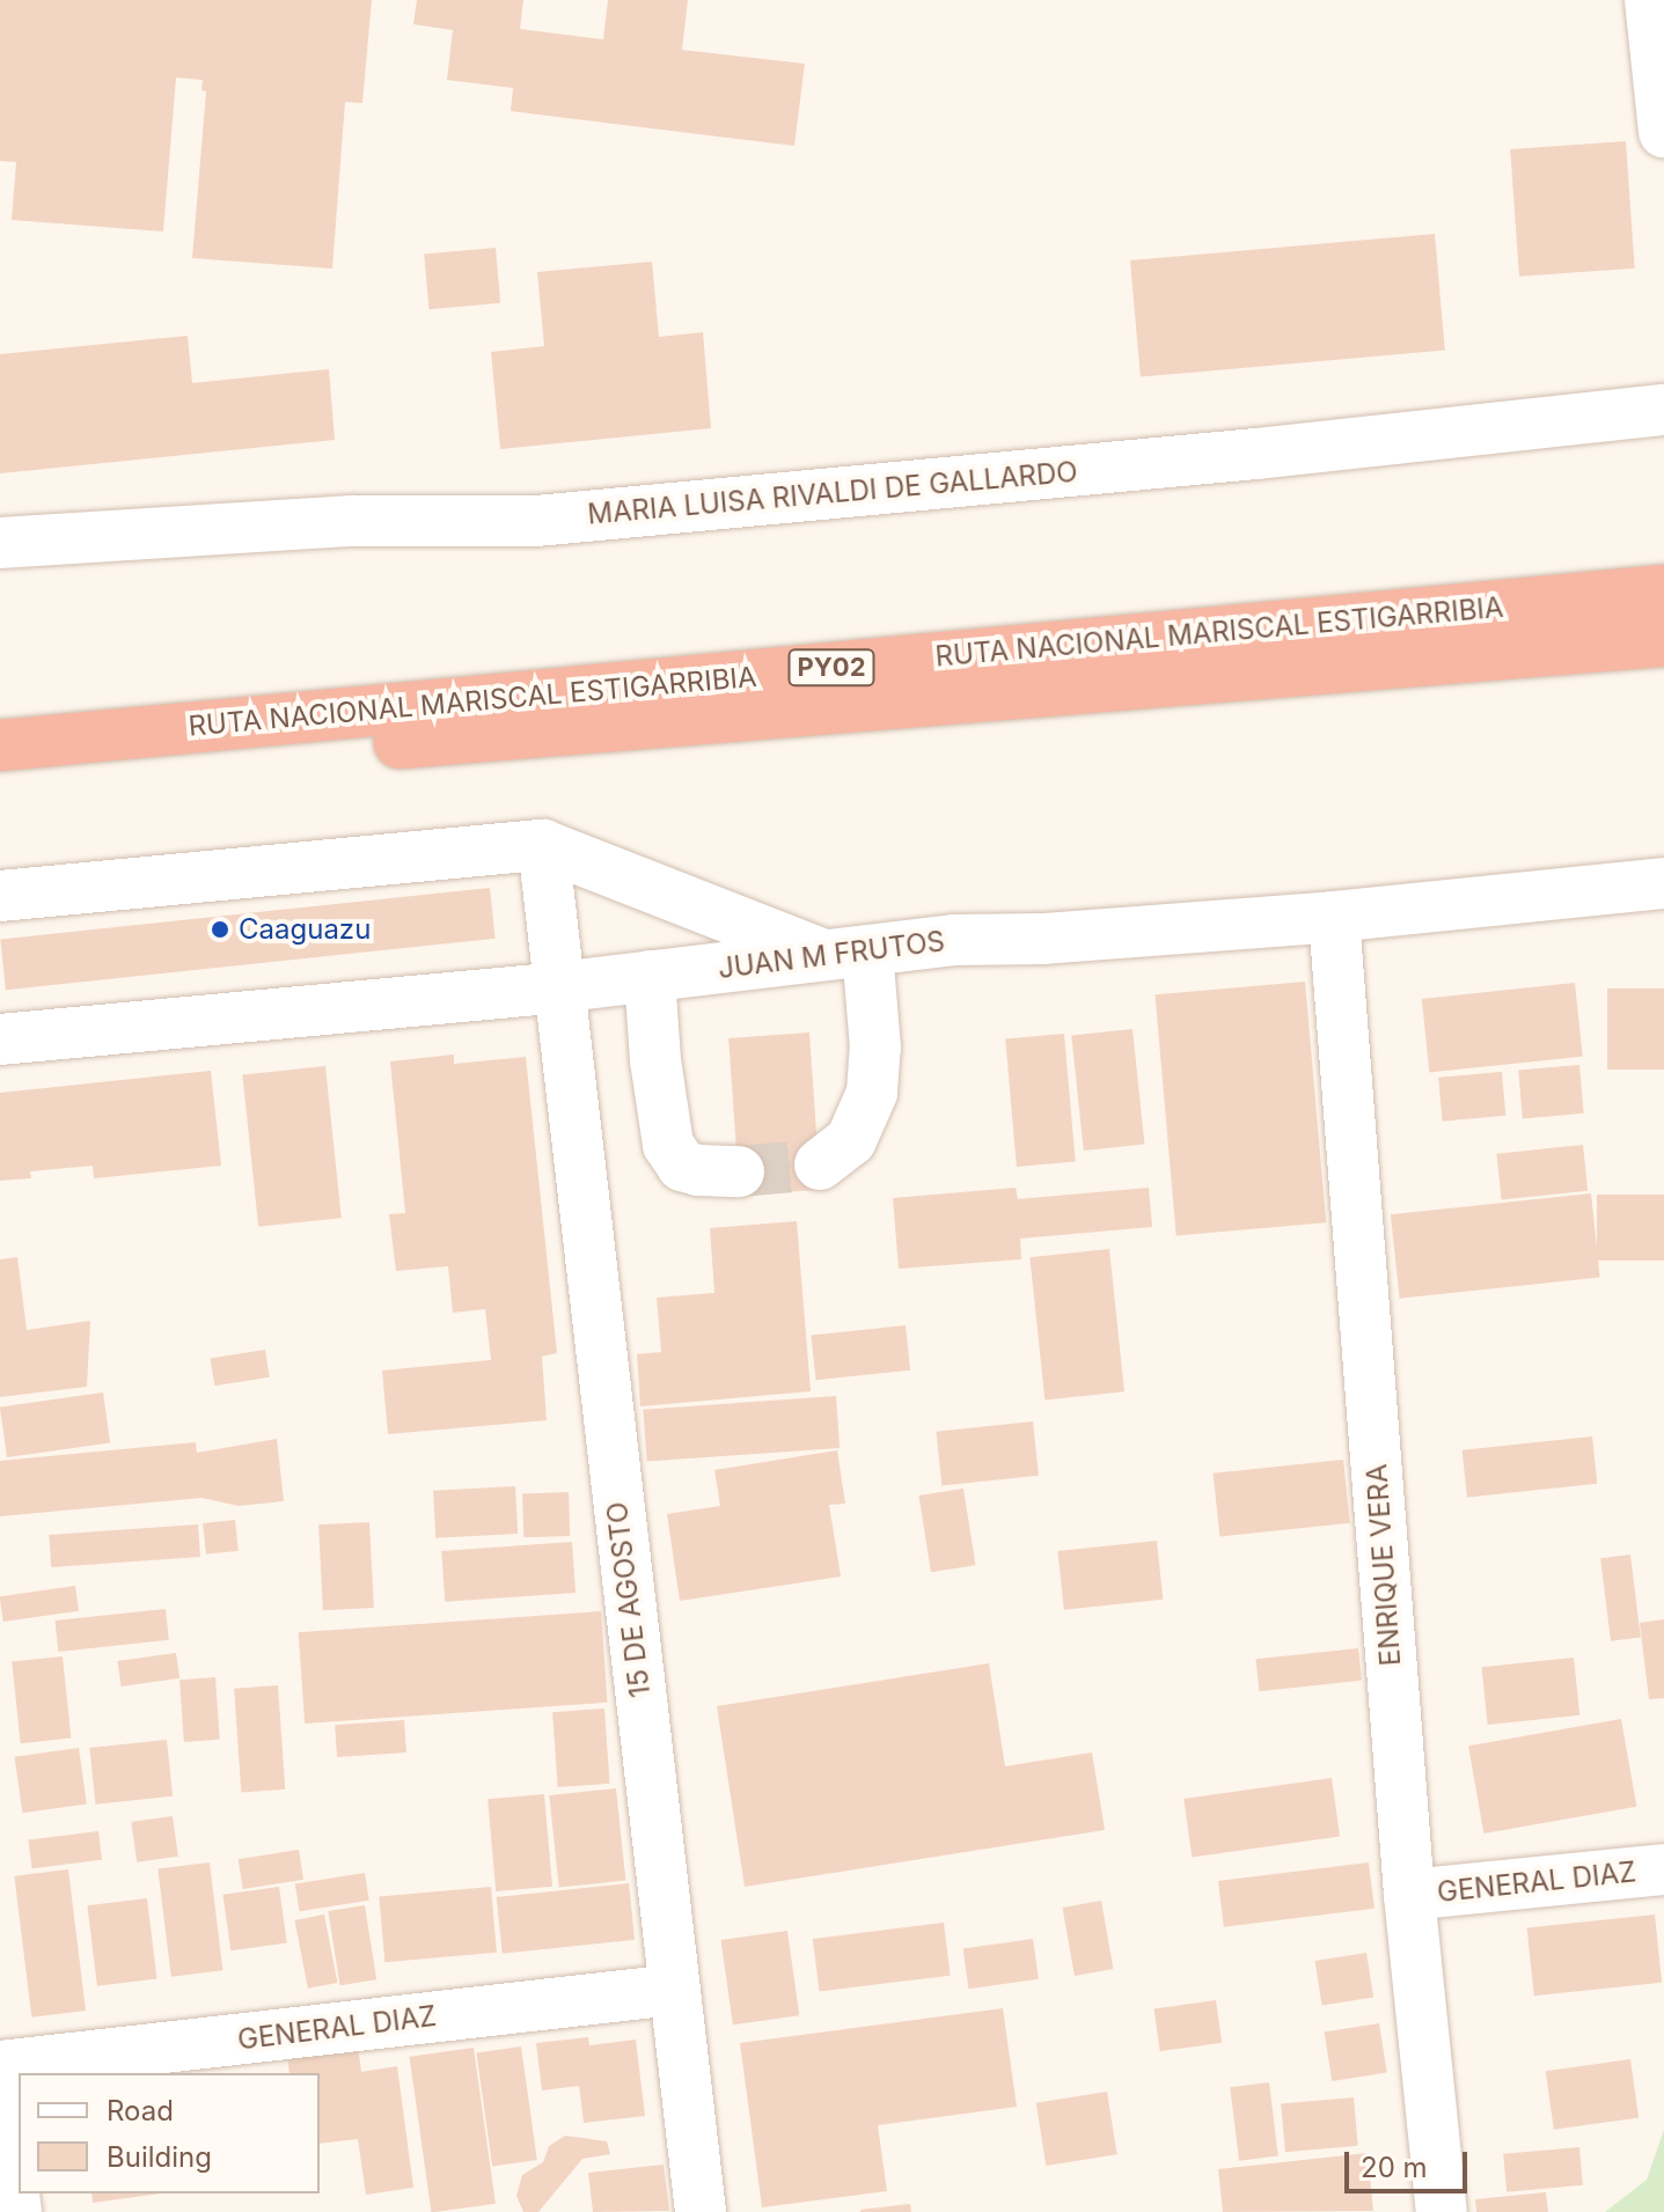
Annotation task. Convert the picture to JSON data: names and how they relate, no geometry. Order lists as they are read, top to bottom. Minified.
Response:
{"streets":{"highway":["RUTA NACIONAL MARISCAL ESTIGARRIBIA","PY02"],"street":["MARIA LUISA RIVALDI DE GALLARDO","JUAN M FRUTOS","ENRIQUE VERA","15 DE AGOSTO","GENERAL DIAZ"]},"crossings":[["JUAN M FRUTOS","ENRIQUE VERA"],["JUAN M FRUTOS","15 DE AGOSTO"],["ENRIQUE VERA","GENERAL DIAZ"],["15 DE AGOSTO","GENERAL DIAZ"]],"places":["Caaguazu"],"legend":["Road","Building"],"scale_bar":"20 m"}
